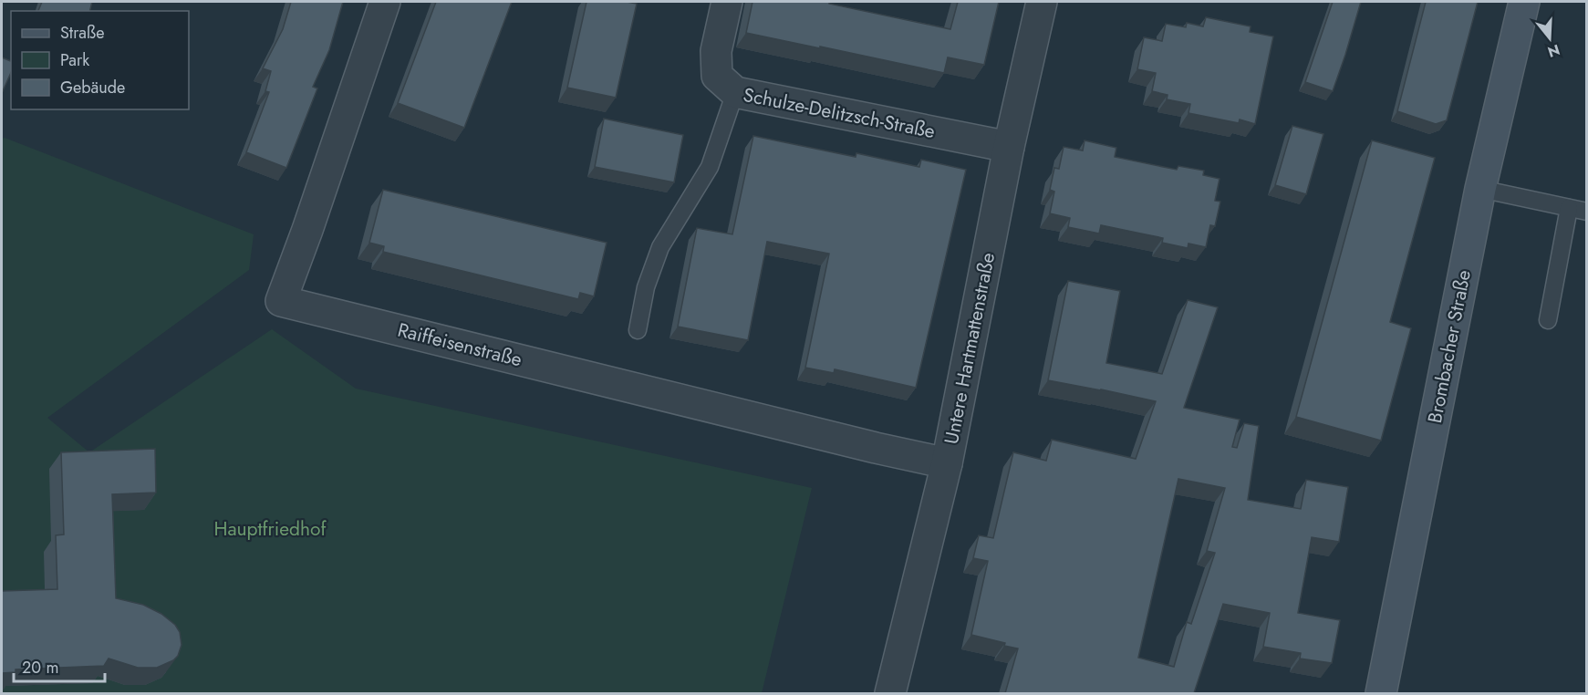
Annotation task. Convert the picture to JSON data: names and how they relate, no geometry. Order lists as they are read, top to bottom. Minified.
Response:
{"streets":{"main road":["Brombacher Straße"],"street":["Schulze-Delitzsch-Straße","Raiffeisenstraße","Untere Hartmattenstraße"]},"crossings":[["Schulze-Delitzsch-Straße","Untere Hartmattenstraße"],["Raiffeisenstraße","Untere Hartmattenstraße"]],"parks":["Hauptfriedhof"],"legend":["Straße","Park","Gebäude"],"scale_bar":"20 m","north":"bottom"}
